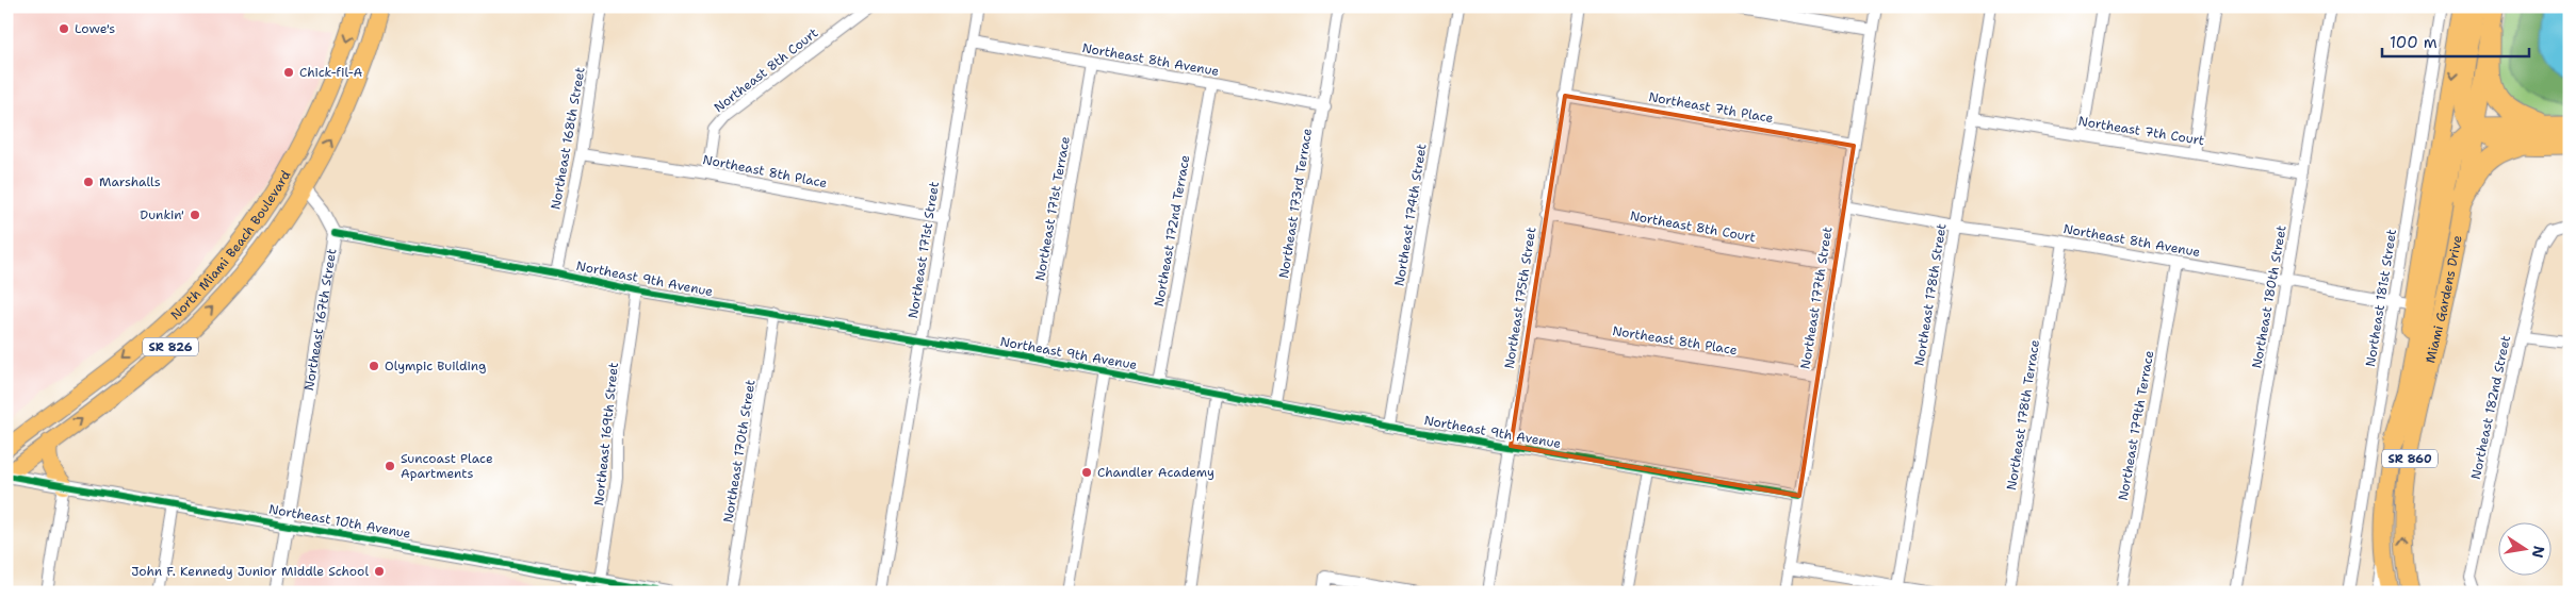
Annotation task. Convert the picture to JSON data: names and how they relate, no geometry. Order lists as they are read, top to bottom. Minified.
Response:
{"streets":{"main road":["North Miami Beach Boulevard","Miami Gardens Drive","SR 826","SR 860"],"street":["Northeast 8th Avenue","Northeast 8th Court","Northeast 7th Place","Northeast 7th Court","Northeast 168th Street","Northeast 8th Place","Northeast 173rd Terrace","Northeast 171st Terrace","Northeast 174th Street","Northeast 172nd Terrace","Northeast 171st Street","Northeast 9th Avenue","Northeast 178th Street","Northeast 180th Street","Northeast 175th Street","Northeast 177th Street","Northeast 181st Street","Northeast 167th Street","Northeast 182nd Street","Northeast 178th Terrace","Northeast 179th Terrace","Northeast 169th Street","Northeast 170th Street","Northeast 10th Avenue"]},"crossings":[["Northeast 8th Avenue","Northeast 173rd Terrace"],["Northeast 8th Avenue","Northeast 171st Terrace"],["Northeast 8th Avenue","Northeast 172nd Terrace"],["Northeast 8th Avenue","Northeast 171st Street"],["Northeast 8th Avenue","Northeast 178th Street"],["Northeast 8th Avenue","Northeast 180th Street"],["Northeast 8th Avenue","Northeast 177th Street"],["Northeast 8th Avenue","Northeast 181st Street"],["Northeast 8th Avenue","Miami Gardens Drive"],["Northeast 8th Avenue","Northeast 178th Terrace"],["Northeast 8th Avenue","Northeast 179th Terrace"],["Northeast 8th Court","Northeast 8th Place"],["Northeast 8th Court","Northeast 175th Street"],["Northeast 8th Court","Northeast 177th Street"],["Northeast 7th Place","Northeast 175th Street"],["Northeast 7th Place","Northeast 177th Street"],["Northeast 7th Court","Northeast 178th Street"],["Northeast 7th Court","Northeast 180th Street"],["Northeast 168th Street","Northeast 8th Place"],["Northeast 168th Street","Northeast 9th Avenue"],["Northeast 8th Place","Northeast 171st Street"],["Northeast 8th Place","Northeast 175th Street"],["Northeast 8th Place","Northeast 177th Street"],["Northeast 173rd Terrace","Northeast 9th Avenue"],["Northeast 171st Terrace","Northeast 9th Avenue"],["Northeast 174th Street","Northeast 9th Avenue"],["Northeast 172nd Terrace","Northeast 9th Avenue"],["North Miami Beach Boulevard","Northeast 167th Street"],["North Miami Beach Boulevard","SR 826"],["North Miami Beach Boulevard","Northeast 10th Avenue"],["Northeast 171st Street","Northeast 9th Avenue"],["Northeast 9th Avenue","Northeast 175th Street"],["Northeast 9th Avenue","Northeast 177th Street"],["Northeast 9th Avenue","Northeast 167th Street"],["Northeast 9th Avenue","Northeast 169th Street"],["Northeast 9th Avenue","Northeast 170th Street"],["Northeast 167th Street","SR 826"],["Northeast 167th Street","Northeast 10th Avenue"],["Northeast 169th Street","Northeast 10th Avenue"]],"places":["Lowe's","Chick-fil-A","Marshalls","Dunkin'","Olympic Building","Suncoast Place Apartments","Chandler Academy","John F. Kennedy Junior Middle School"],"scale_bar":"100 m","north":"right"}
